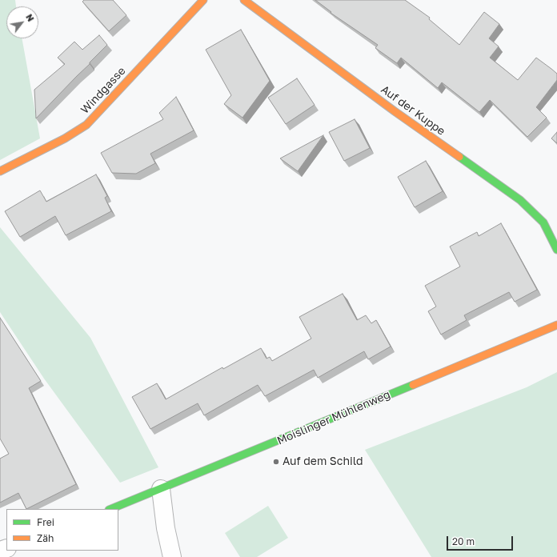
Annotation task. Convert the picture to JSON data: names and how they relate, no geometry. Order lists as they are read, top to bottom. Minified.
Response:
{"streets":{"street":["Windgasse","Auf der Kuppe","Moislinger Mühlenweg"]},"places":["Auf dem Schild"],"legend":["Frei","Zäh"],"scale_bar":"20 m","north":"top right"}
